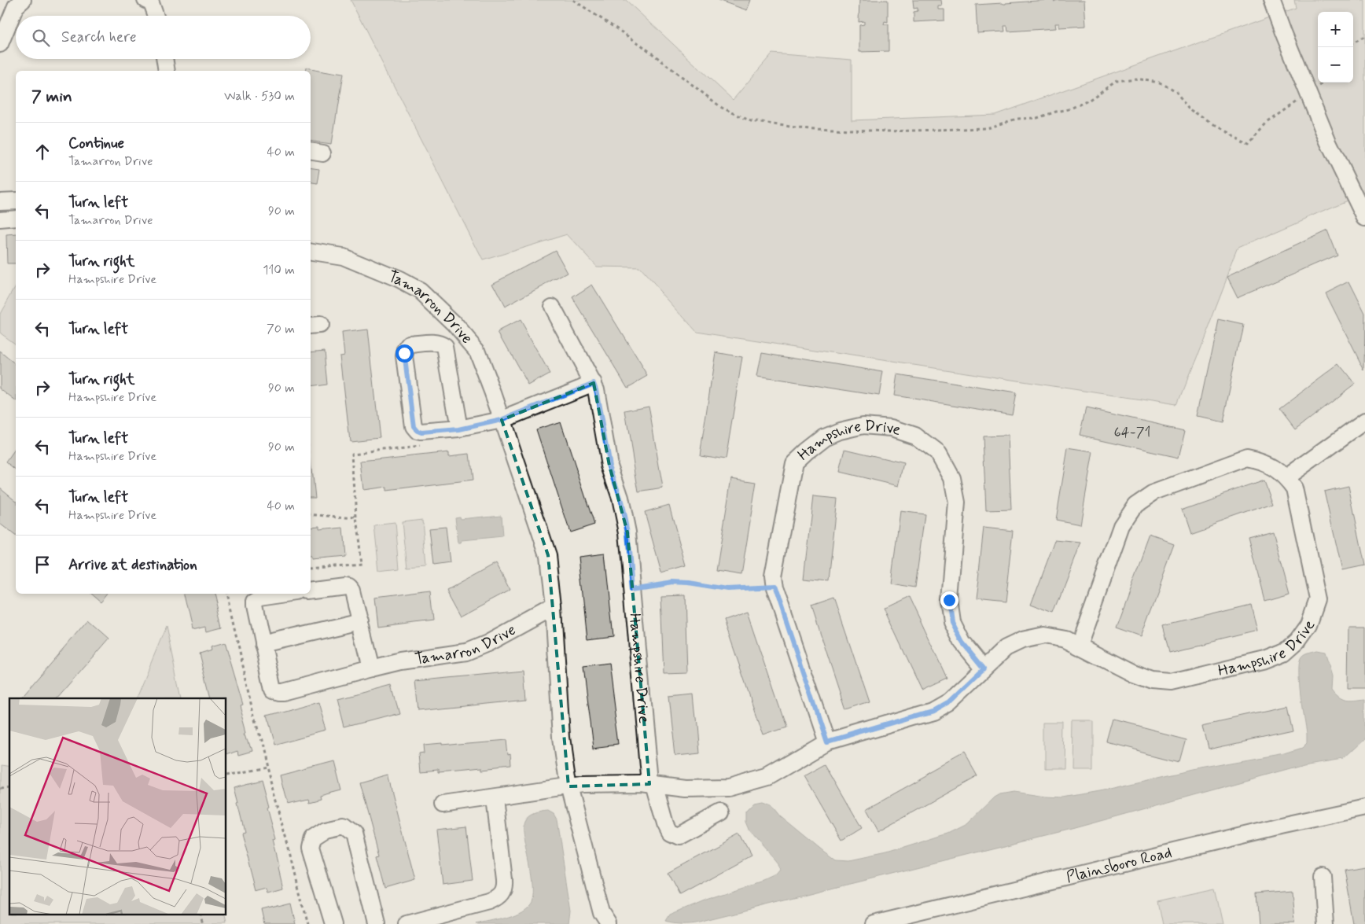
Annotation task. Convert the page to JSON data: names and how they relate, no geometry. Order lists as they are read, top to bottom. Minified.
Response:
{"streets":{"street":["Tamarron Drive","Hampshire Drive","Plainsboro Road"]},"crossings":[["Tamarron Drive","Hampshire Drive"]],"house_numbers":["64-71"],"page":{"map_buttons":["+","−"],"search":"Search here","heading":["7 min","Walk · 530 m"],"list":[["Continue","Tamarron Drive","40 m"],["Turn left","Tamarron Drive","90 m"],["Turn right","Hampshire Drive","110 m"],["Turn left","70 m"],["Turn right","Hampshire Drive","90 m"],["Turn left","Hampshire Drive","90 m"],["Turn left","Hampshire Drive","40 m"],"Arrive at destination"]}}
